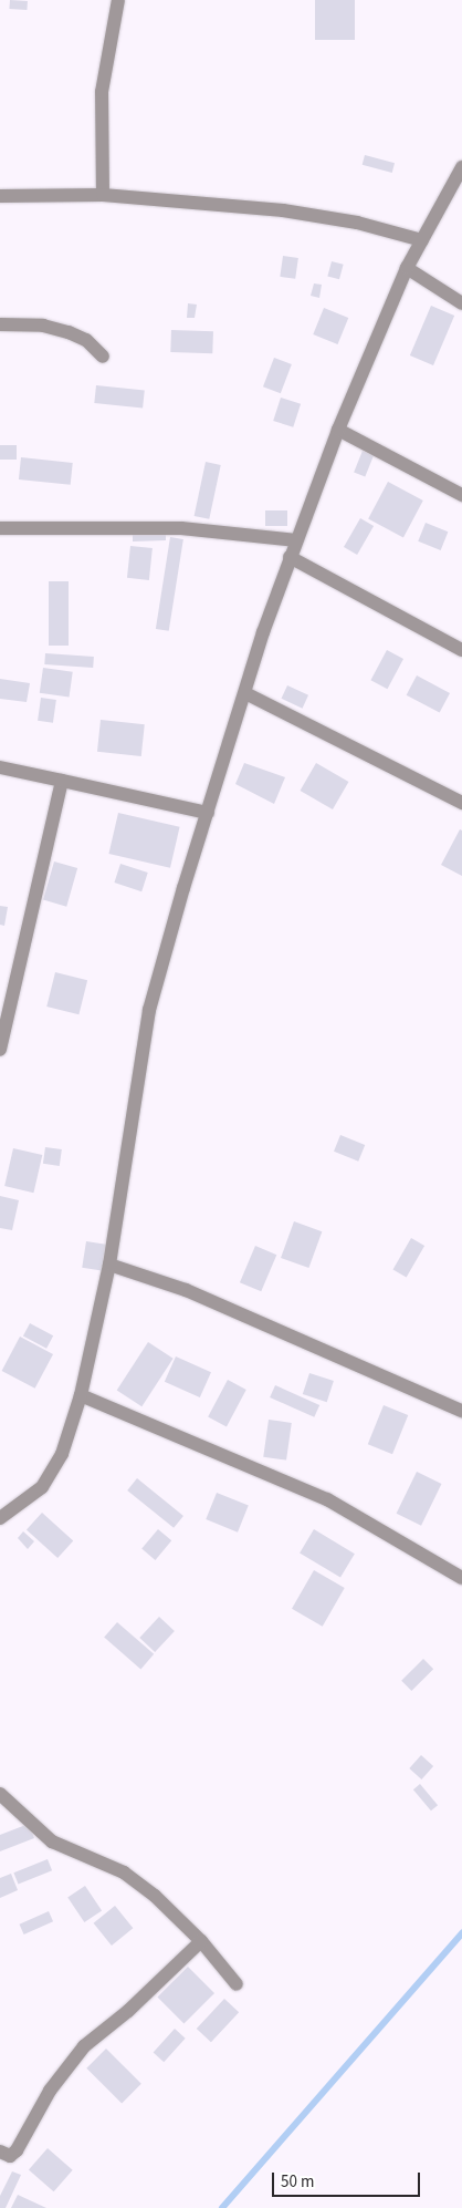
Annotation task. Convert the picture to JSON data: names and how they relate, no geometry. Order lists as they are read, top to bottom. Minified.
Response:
{"scale_bar":"50 m"}
